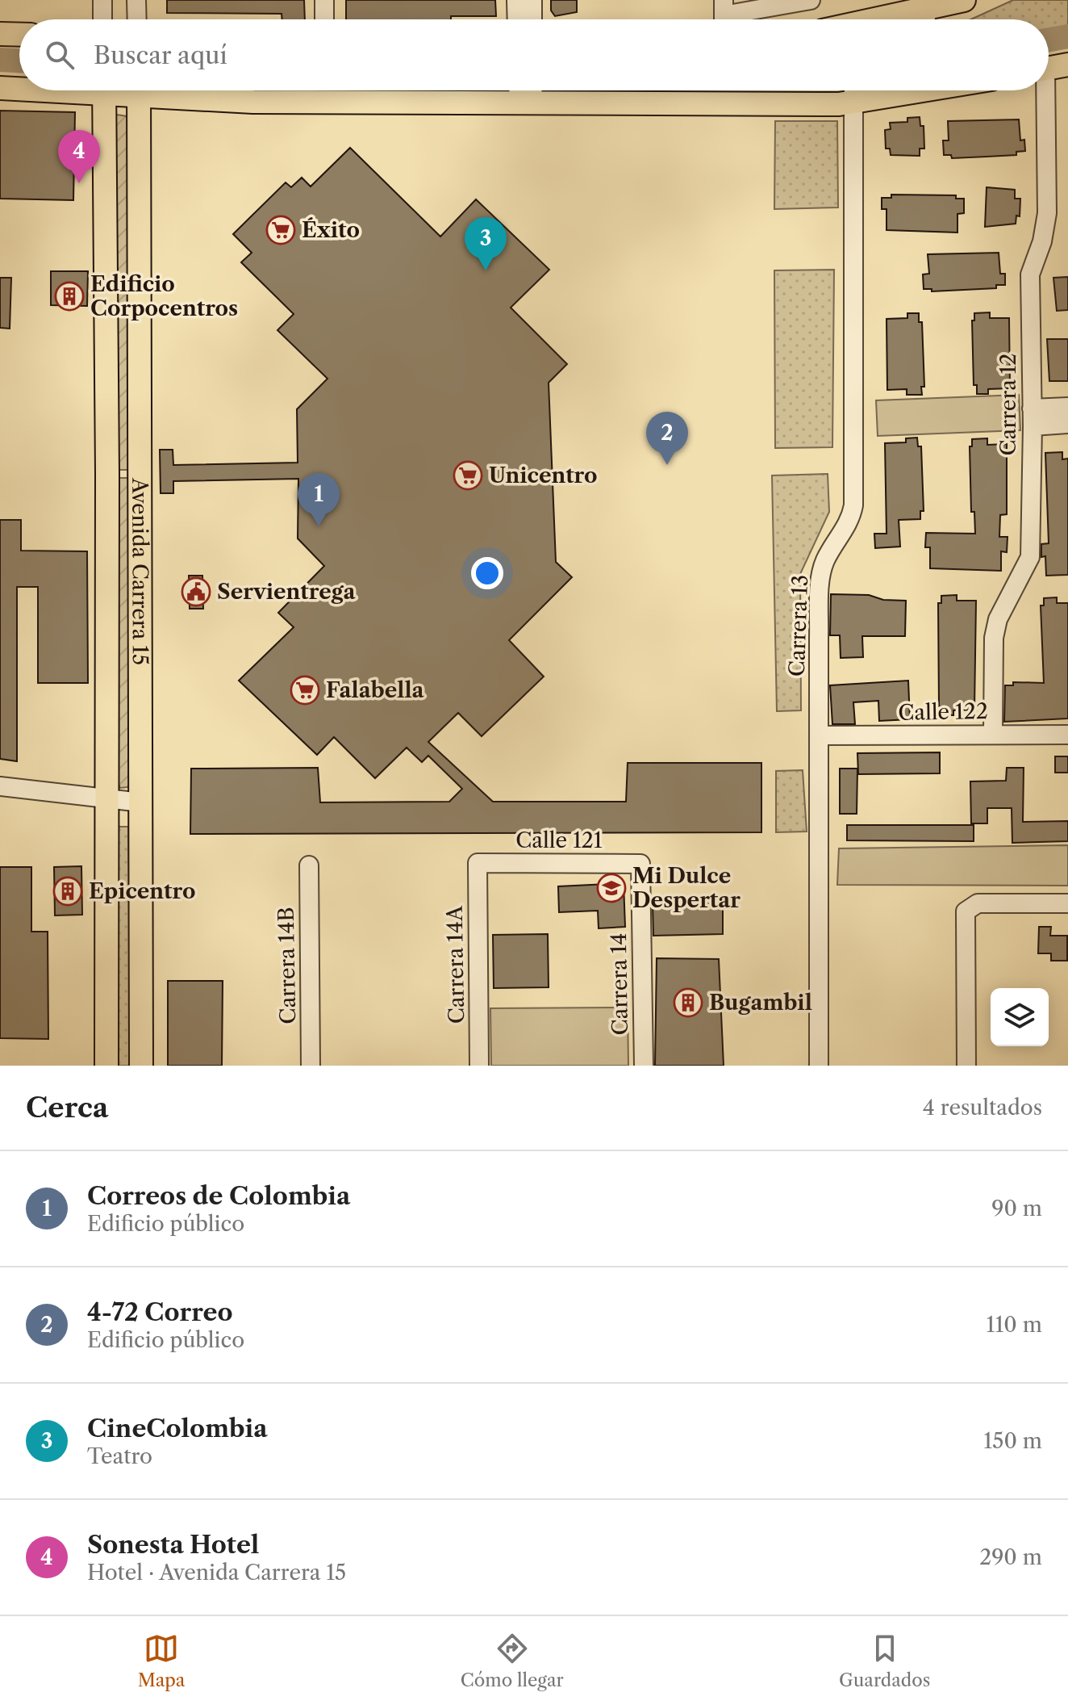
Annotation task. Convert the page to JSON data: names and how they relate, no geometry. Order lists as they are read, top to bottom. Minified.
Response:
{"streets":{"main road":["Avenida Carrera 15"],"street":["Carrera 12","Carrera 13","Calle 122","Calle 121","Carrera 14A","Carrera 14B","Carrera 14"]},"crossings":[["Carrera 12","Calle 122"],["Carrera 13","Calle 122"],["Calle 121","Carrera 14A"],["Calle 121","Carrera 14"]],"places":{"supermarket":["Éxito","Unicentro","Falabella"],"building":["Edificio Corpocentros","Epicentro","Bugambil"],"public building":["Servientrega"],"school or university":["Mi Dulce Despertar"]},"page":{"search":"Buscar aquí","pins":["4","3","2","1"],"heading":["Cerca","4 resultados"],"list":[{"mark":"1","name":"Correos de Colombia","note":"Edificio público","value":"90 m"},{"mark":"2","name":"4-72 Correo","note":"Edificio público","value":"110 m"},{"mark":"3","name":"CineColombia","note":"Teatro","value":"150 m"},{"mark":"4","name":"Sonesta Hotel","note":"Hotel · Avenida Carrera 15","value":"290 m"}],"nav":["Mapa","Cómo llegar","Guardados"]}}
